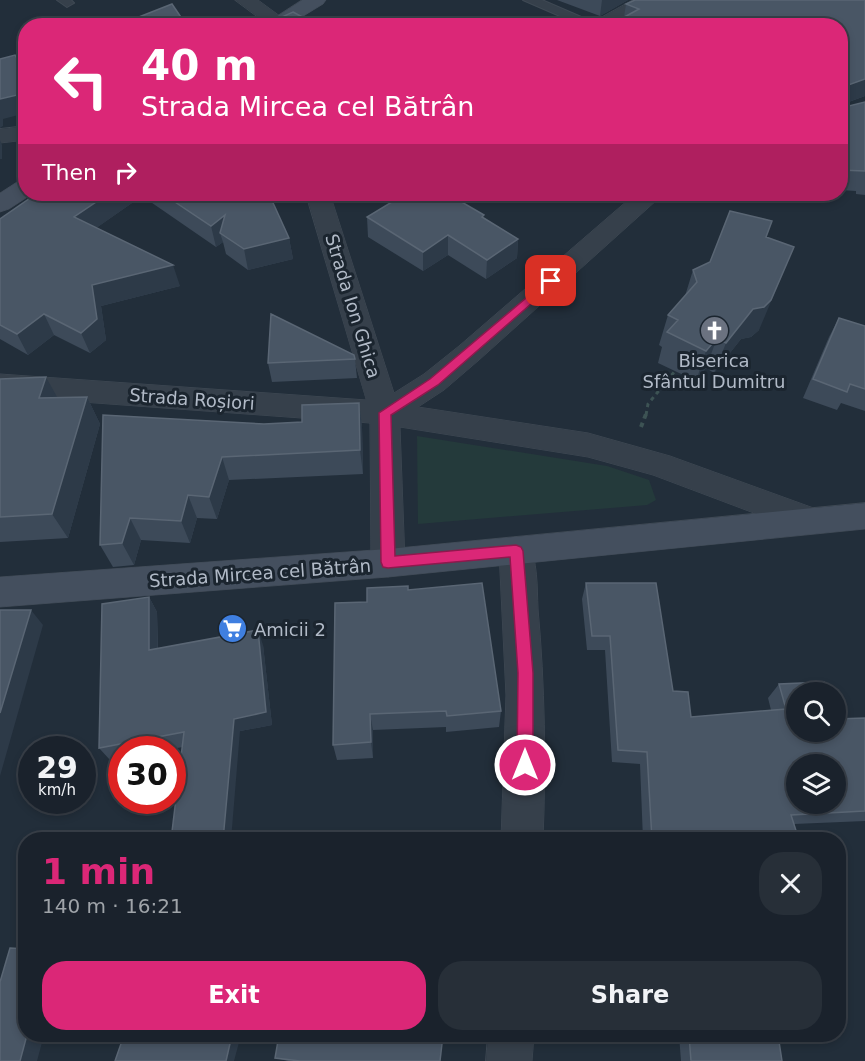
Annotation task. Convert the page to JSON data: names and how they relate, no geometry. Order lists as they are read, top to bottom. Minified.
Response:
{"streets":{"street":["Strada Ion Ghica","Strada Roșiori","Strada Mircea cel Bătrân"]},"crossings":[["Strada Ion Ghica","Strada Roșiori"],["Strada Ion Ghica","Strada Mircea cel Bătrân"],["Strada Roșiori","Strada Mircea cel Bătrân"]],"places":{"church":["Biserica Sfântul Dumitru"],"supermarket":["Amicii 2"]},"page":{"turn":["40 m","Strada Mircea cel Bătrân"],"then":"Then","speed":"29 km/h","limit":"30","heading":["1 min","140 m · 16:21"],"buttons":["Exit","Share"]}}
